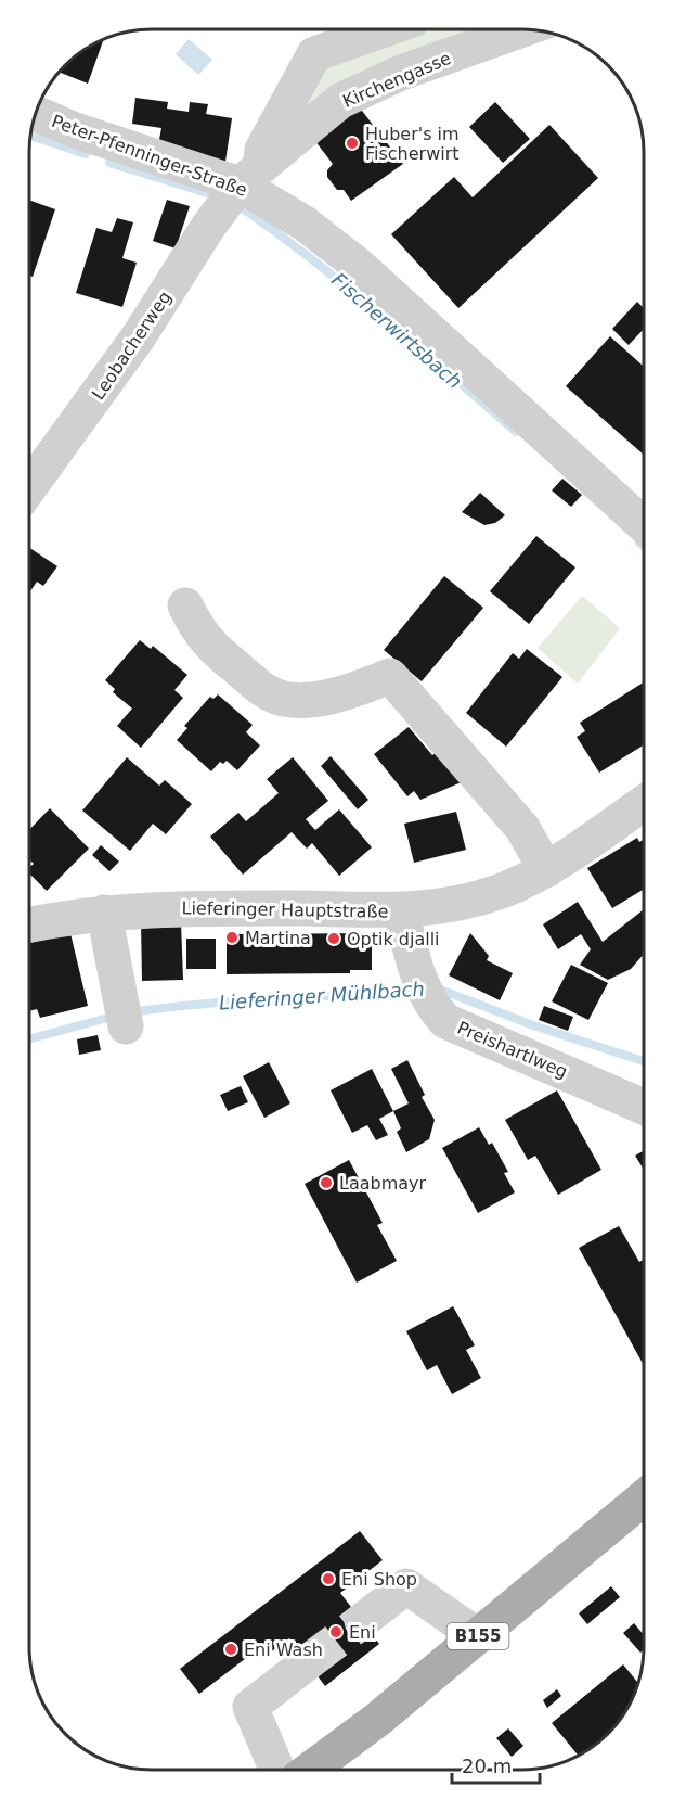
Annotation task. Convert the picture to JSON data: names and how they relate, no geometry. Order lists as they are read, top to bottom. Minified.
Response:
{"streets":{"main road":["B155"],"street":["Kirchengasse","Peter-Pfenninger-Straße","Leobacherweg","Lieferinger Hauptstraße","Preishartlweg"]},"crossings":[["Kirchengasse","Peter-Pfenninger-Straße"],["Kirchengasse","Leobacherweg"],["Peter-Pfenninger-Straße","Leobacherweg"],["Lieferinger Hauptstraße","Preishartlweg"]],"water":["Fischerwirtsbach","Lieferinger Mühlbach"],"places":["Huber's im Fischerwirt","Martina","Optik djalli","Laabmayr","Eni Shop","Eni","Eni Wash"],"scale_bar":"20 m"}
